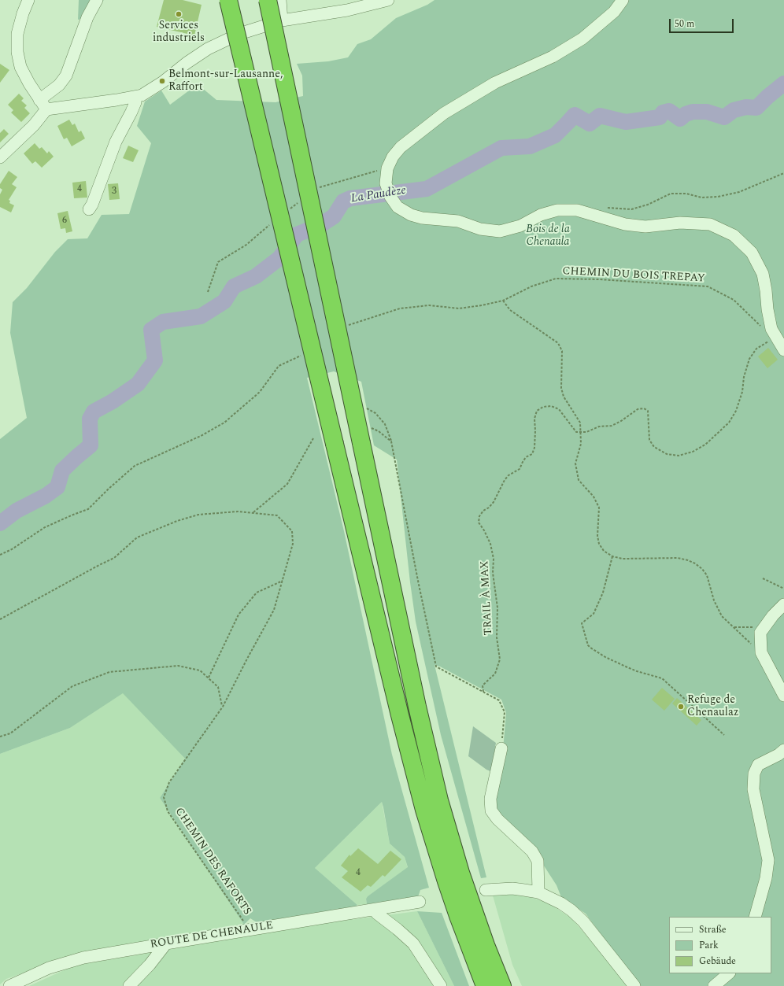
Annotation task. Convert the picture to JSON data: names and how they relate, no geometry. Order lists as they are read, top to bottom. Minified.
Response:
{"streets":{"street":["ROUTE DE CHENAULE"],"path":["CHEMIN DU BOIS TREPAY","TRAIL À MAX","CHEMIN DES RAFORTS"]},"crossings":[["CHEMIN DES RAFORTS","ROUTE DE CHENAULE"]],"water":["La Paudèze"],"parks":["Bois de la Chenaula"],"places":["Services industriels","Belmont-sur-Lausanne, Raffort","Refuge de Chenaulaz"],"house_numbers":["4","3","6","4"],"legend":["Straße","Park","Gebäude"],"scale_bar":"50 m"}
